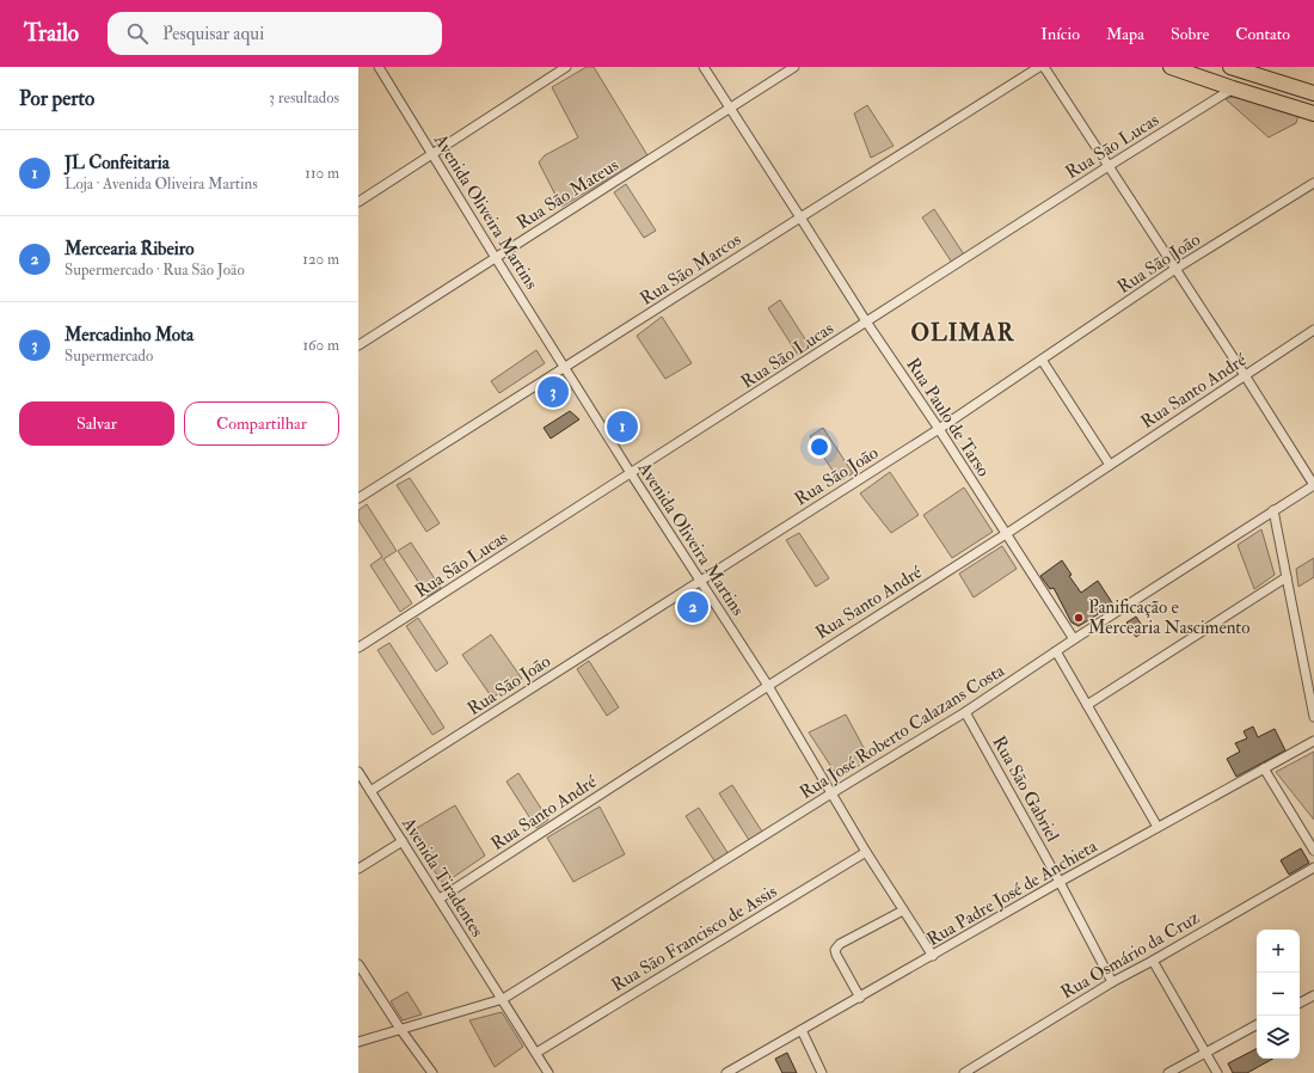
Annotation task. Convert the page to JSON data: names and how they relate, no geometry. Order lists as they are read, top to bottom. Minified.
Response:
{"streets":{"street":["Rua São Lucas","Rua São Mateus","Avenida Oliveira Martins","Rua São João","Rua São Marcos","Rua Santo André","Rua Paulo de Tarso","Rua José Roberto Calazans Costa","Rua São Gabriel","Avenida Tiradentes","Rua Padre José de Anchieta","Rua São Francisco de Assis","Rua Osmário da Cruz"]},"crossings":[["Rua São Lucas","Avenida Oliveira Martins"],["Rua São Lucas","Rua Paulo de Tarso"],["Rua São Mateus","Avenida Oliveira Martins"],["Rua São Mateus","Rua Paulo de Tarso"],["Avenida Oliveira Martins","Rua São João"],["Avenida Oliveira Martins","Rua São Marcos"],["Avenida Oliveira Martins","Rua Santo André"],["Avenida Oliveira Martins","Rua José Roberto Calazans Costa"],["Avenida Oliveira Martins","Rua Padre José de Anchieta"],["Avenida Oliveira Martins","Rua São Francisco de Assis"],["Rua São João","Rua Paulo de Tarso"],["Rua São João","Avenida Tiradentes"],["Rua São Marcos","Rua Paulo de Tarso"],["Rua Santo André","Rua Paulo de Tarso"],["Rua Santo André","Avenida Tiradentes"],["Rua Paulo de Tarso","Rua José Roberto Calazans Costa"],["Rua José Roberto Calazans Costa","Rua São Gabriel"],["Rua José Roberto Calazans Costa","Avenida Tiradentes"],["Rua São Gabriel","Rua Padre José de Anchieta"],["Rua São Gabriel","Rua Osmário da Cruz"],["Avenida Tiradentes","Rua São Francisco de Assis"]],"districts":["OLIMAR"],"places":["Panificação e Mercearia Nascimento"],"page":{"header":"Trailo","search":"Pesquisar aqui","nav":["Início","Mapa","Sobre","Contato"],"heading":["Por perto","3 resultados"],"list":[{"mark":"1","name":"JL Confeitaria","note":"Loja · Avenida Oliveira Martins","value":"110 m"},{"mark":"2","name":"Mercearia Ribeiro","note":"Supermercado · Rua São João","value":"120 m"},{"mark":"3","name":"Mercadinho Mota","note":"Supermercado","value":"160 m"}],"pins":["3","1","2"],"buttons":["Salvar","Compartilhar"],"map_buttons":["+","−"]}}
